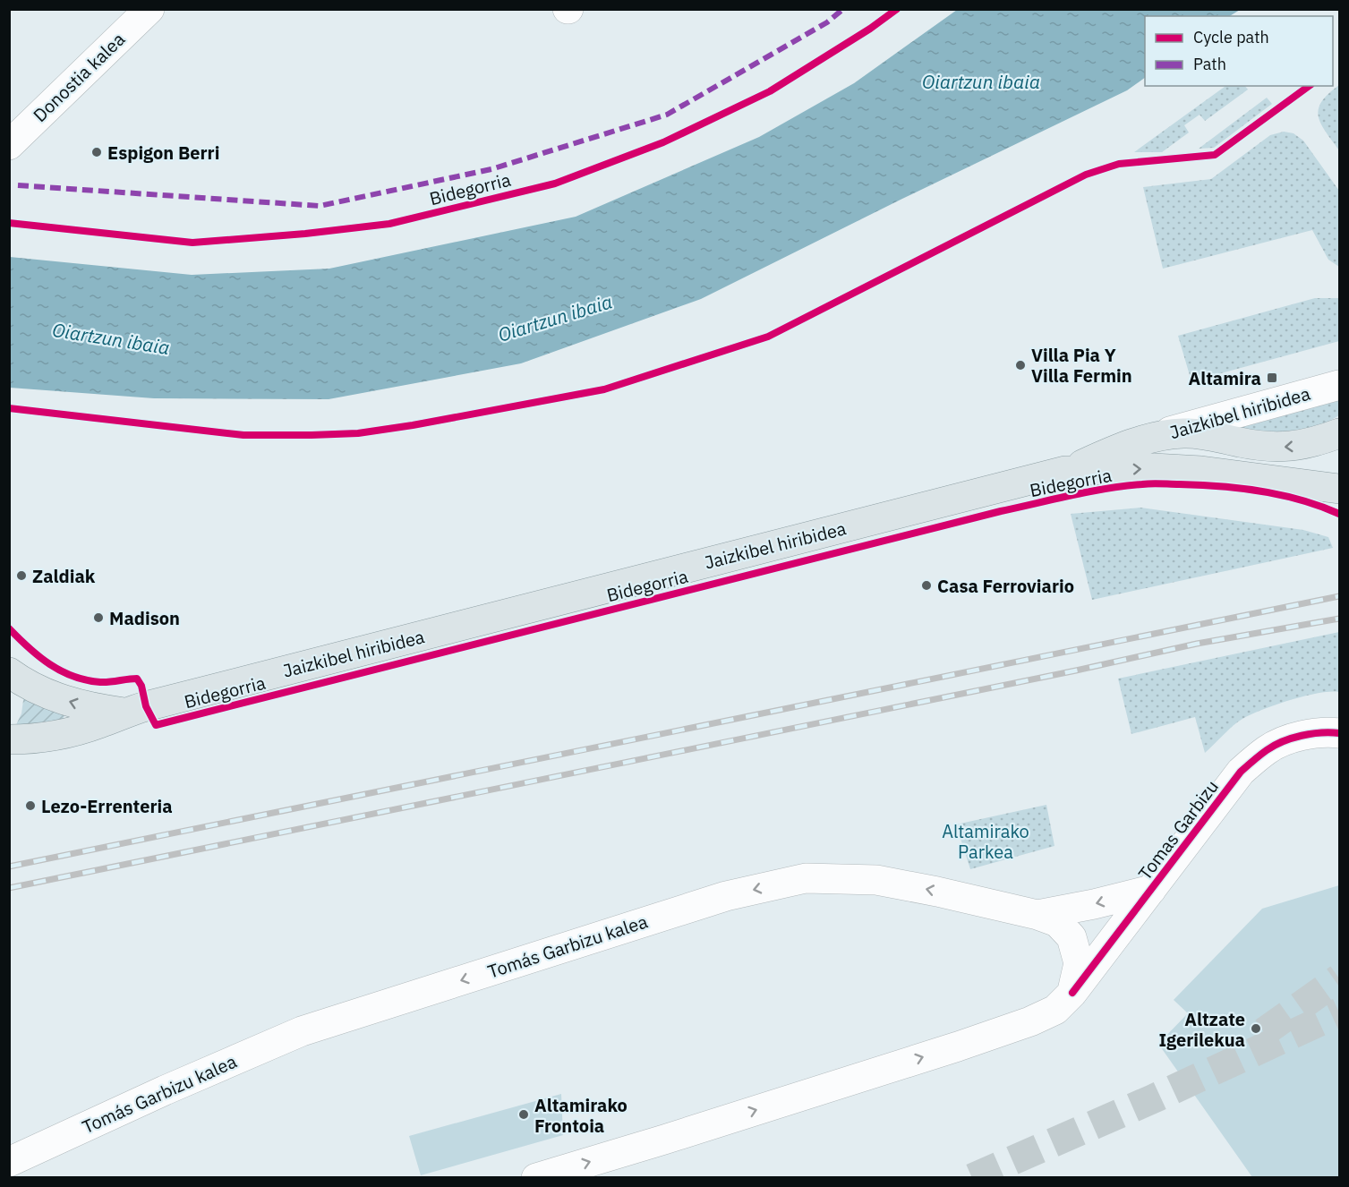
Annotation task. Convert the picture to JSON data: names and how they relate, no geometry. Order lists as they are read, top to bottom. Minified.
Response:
{"streets":{"main road":["Jaizkibel hiribidea"],"street":["Donostia kalea","Tomas Garbizu","Tomás Garbizu kalea"],"cycle path":["Bidegorria"]},"crossings":[["Tomas Garbizu","Tomás Garbizu kalea"]],"water":["Oiartzun ibaia"],"parks":["Altamirako Parkea"],"places":{"other":["Espigon Berri","Villa Pia Y Villa Fermin","Zaldiak","Casa Ferroviario","Madison","Lezo-Errenteria","Altzate Igerilekua","Altamirako Frontoia"],"transit":["Altamira"]},"legend":["Cycle path","Path"]}
